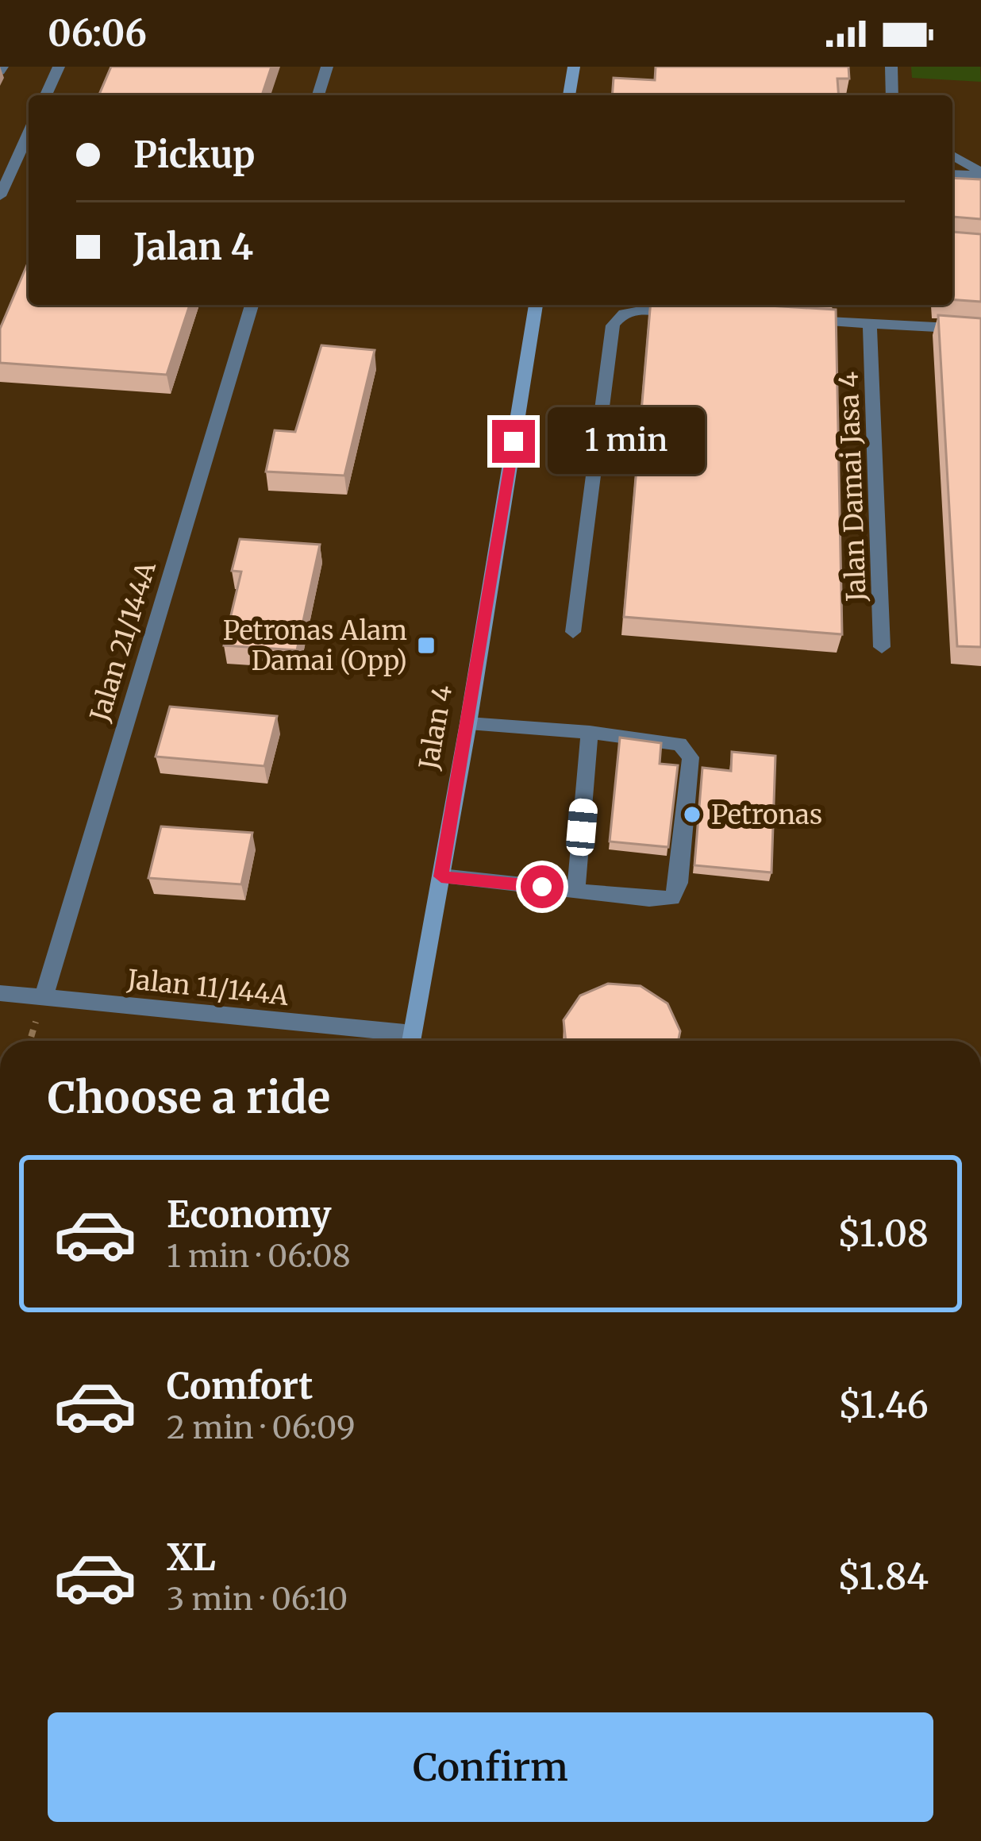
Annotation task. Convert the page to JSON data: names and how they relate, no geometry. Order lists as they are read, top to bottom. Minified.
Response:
{"streets":{"street":["Jalan Damai Jasa 4","Jalan 21/144A","Jalan 4","Jalan 11/144A"]},"crossings":[["Jalan 21/144A","Jalan 11/144A"]],"places":{"transit":["Petronas Alam Damai (Opp)"],"other":["Petronas"]},"page":{"status":"06:06","banner":["Pickup","Jalan 4"],"bubble":"1 min","heading":"Choose a ride","list":[{"name":"Economy","note":"1 min · 06:08","value":"$1.08"},{"name":"Comfort","note":"2 min · 06:09","value":"$1.46"},{"name":"XL","note":"3 min · 06:10","value":"$1.84"}],"buttons":"Confirm"}}
